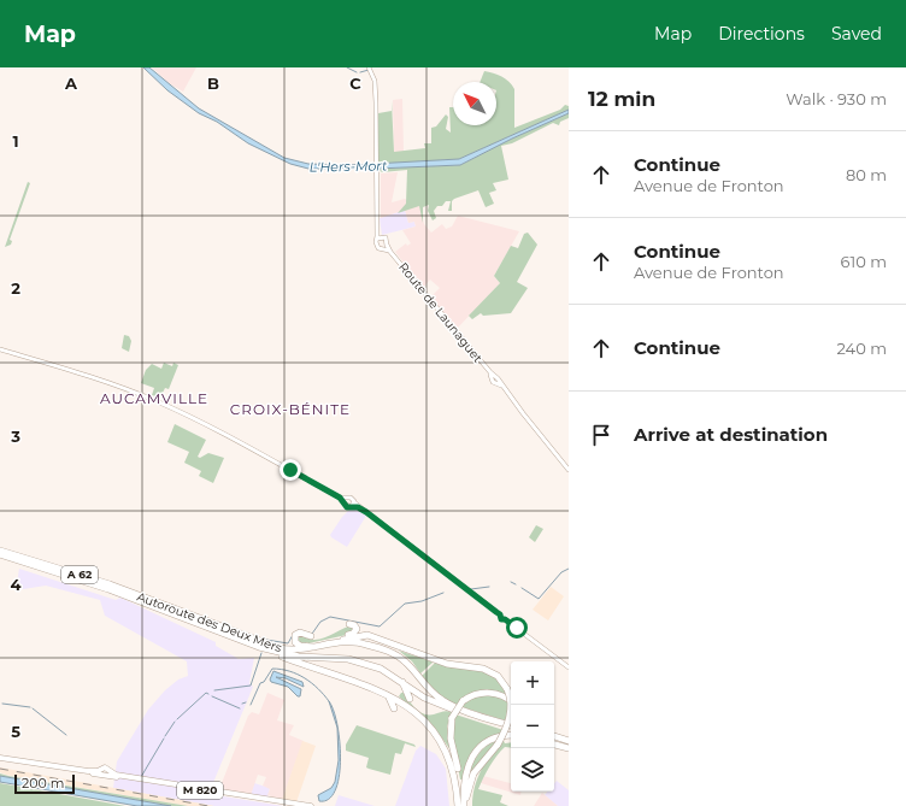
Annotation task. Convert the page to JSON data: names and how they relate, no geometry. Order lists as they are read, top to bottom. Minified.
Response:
{"streets":{"highway":["A 62","Autoroute des Deux Mers"],"main road":["Route de Launaguet","M 820"]},"districts":["AUCAMVILLE","CROIX-BÉNITE"],"water":["L'Hers-Mort"],"scale_bar":"200 m","north":"top left","page":{"header":"Map","nav":["Map","Directions","Saved"],"heading":["12 min","Walk · 930 m"],"list":[["Continue","Avenue de Fronton","80 m"],["Continue","Avenue de Fronton","610 m"],["Continue","240 m"],"Arrive at destination"],"map_buttons":["+","−"],"scale":"200 m"},"grid":{"columns":["A","B","C"],"rows":["1","2","3","4","5"]}}
